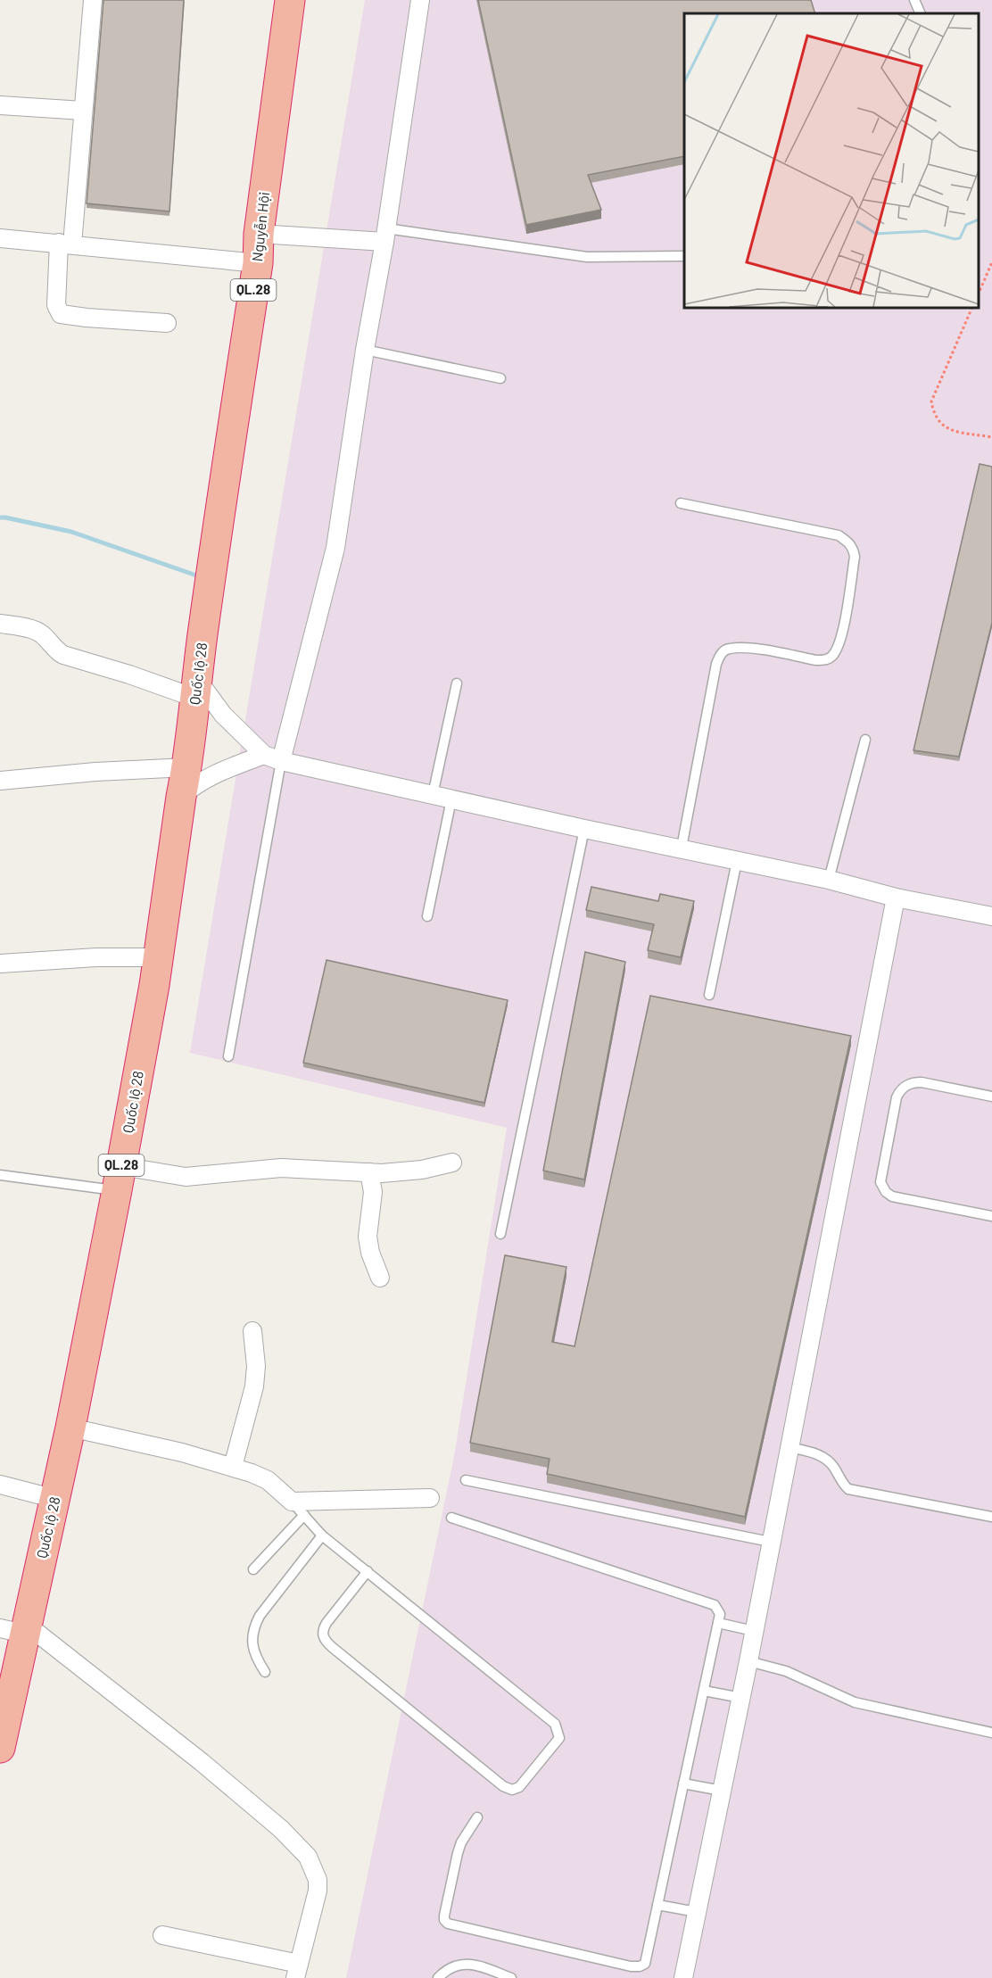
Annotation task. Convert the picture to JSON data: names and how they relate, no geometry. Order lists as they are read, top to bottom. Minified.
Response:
{"streets":{"highway":["Nguyễn Hội","QL.28","Quốc lộ 28"]},"crossings":[["Nguyễn Hội","Quốc lộ 28"]]}
